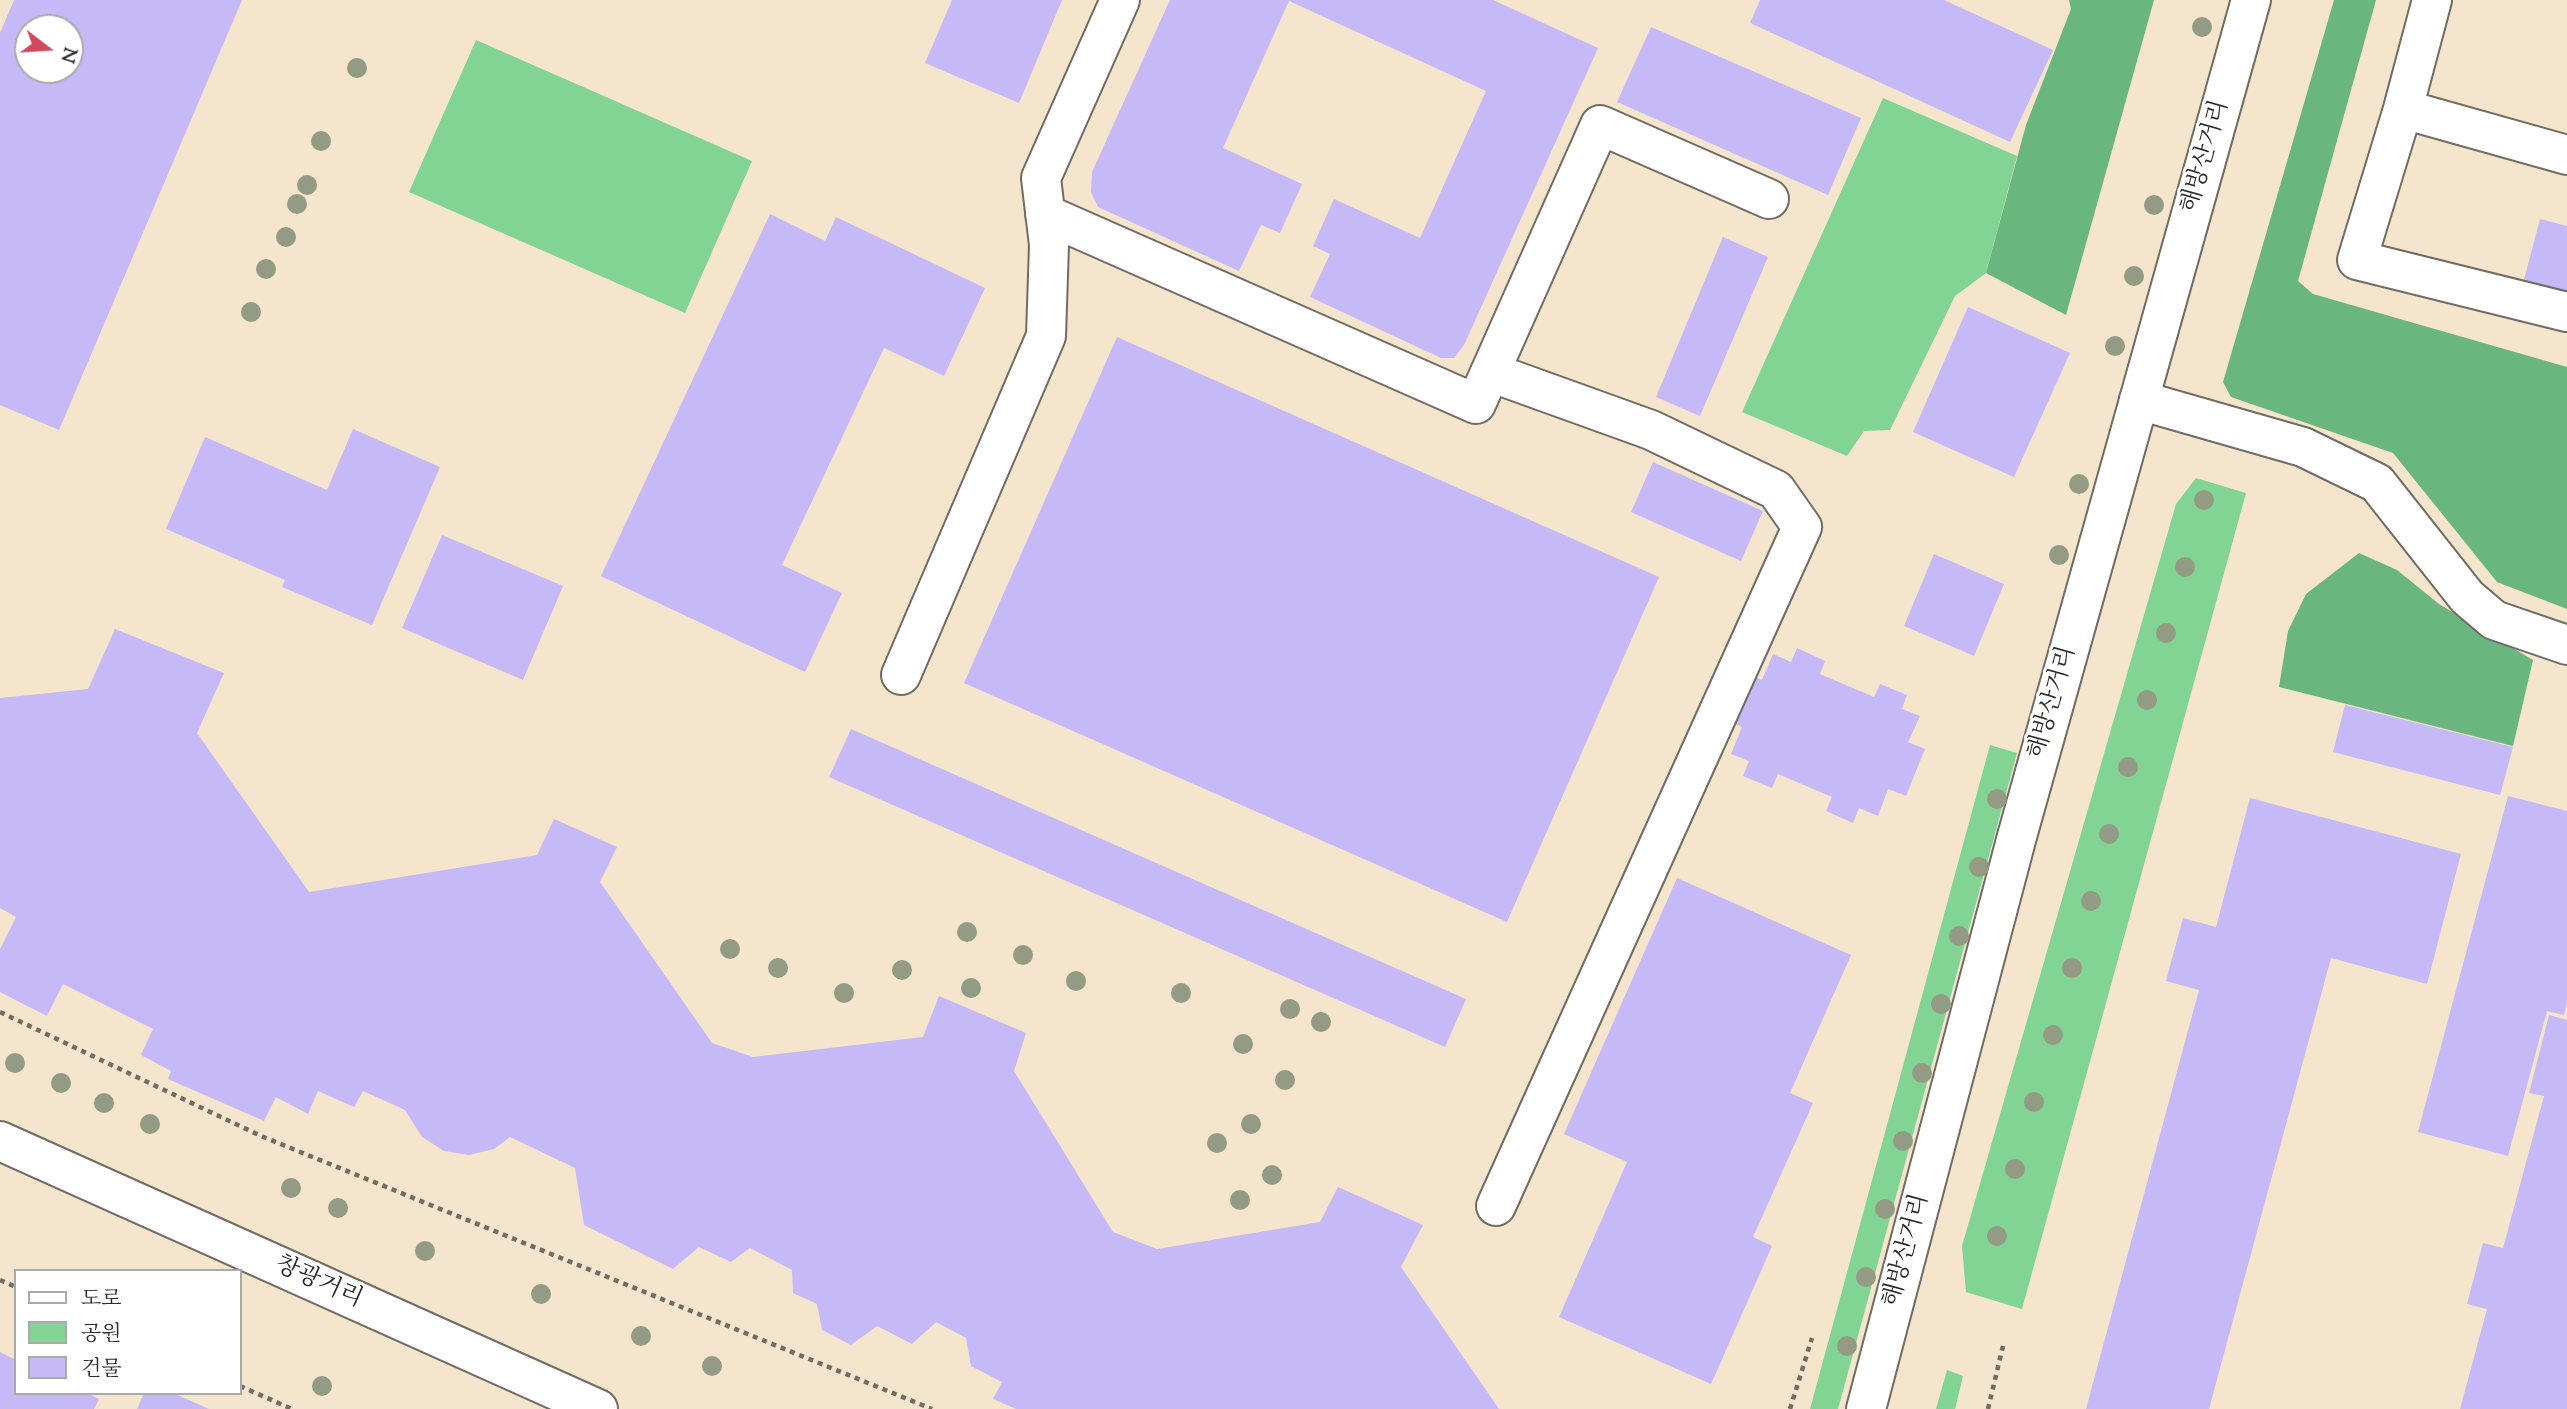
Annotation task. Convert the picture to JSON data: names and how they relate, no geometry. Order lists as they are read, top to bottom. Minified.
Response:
{"streets":{"main road":["해방산거리","창광거리"]},"legend":["도로","공원","건물"],"north":"right"}
